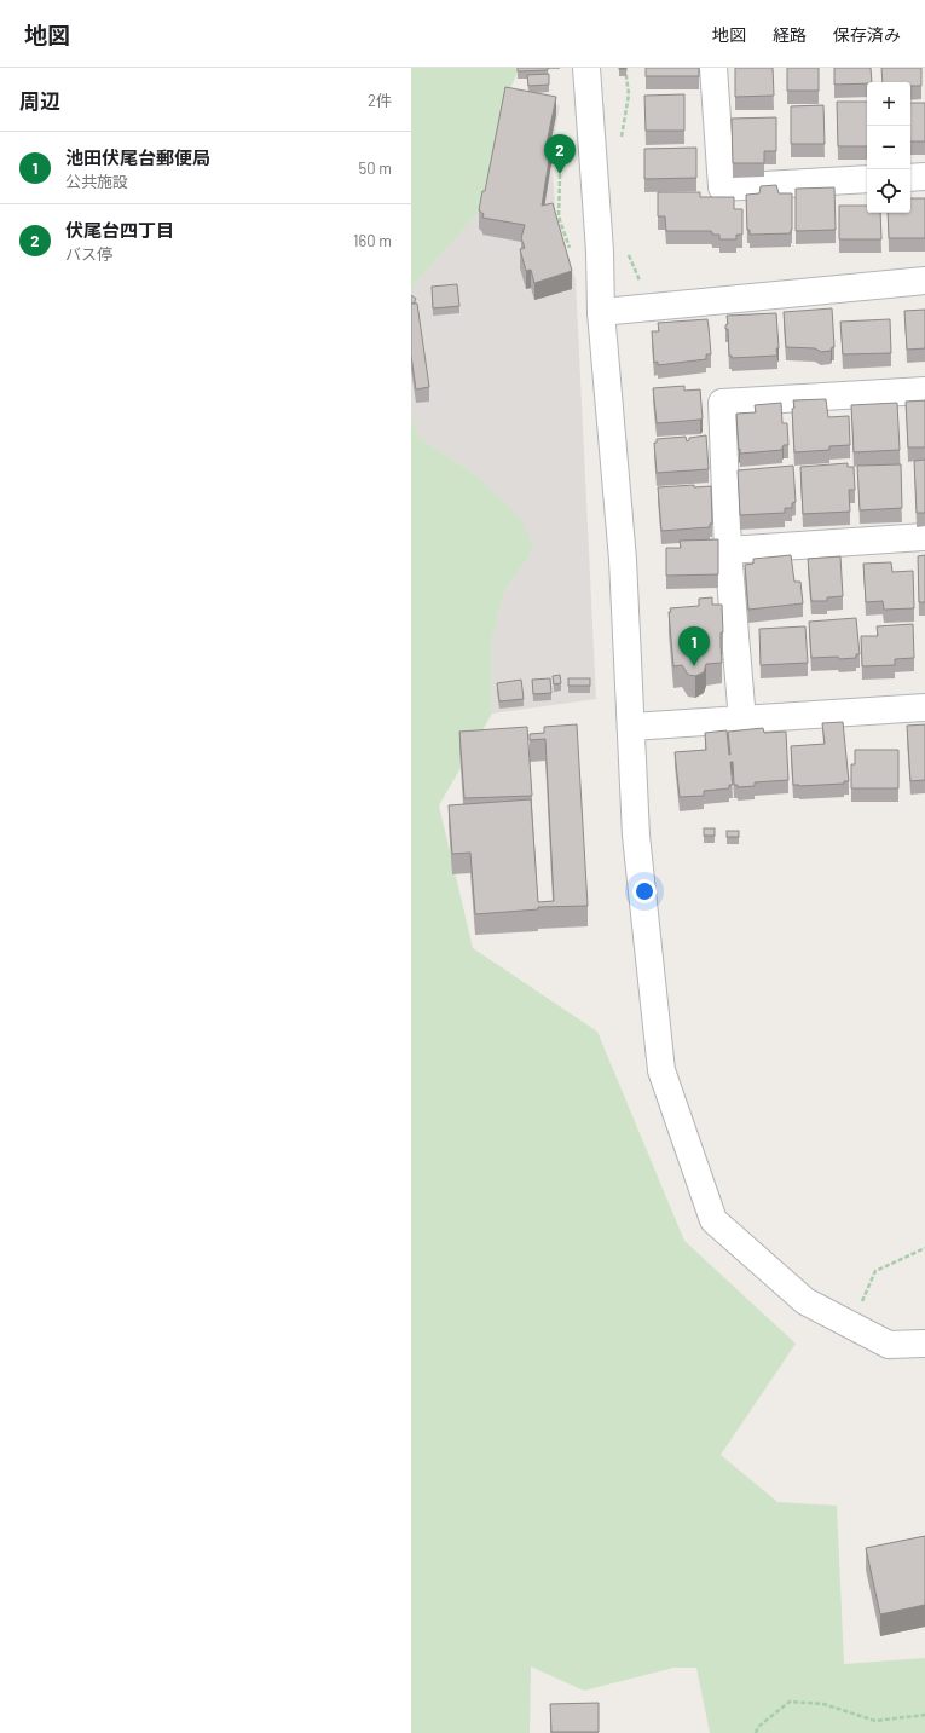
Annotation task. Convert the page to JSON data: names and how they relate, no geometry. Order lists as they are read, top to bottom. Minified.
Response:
{"page":{"header":"地図","nav":["地図","経路","保存済み"],"heading":["周辺","2件"],"map_buttons":["+","−"],"list":[{"mark":"1","name":"池田伏尾台郵便局","note":"公共施設","value":"50 m"},{"mark":"2","name":"伏尾台四丁目","note":"バス停","value":"160 m"}],"pins":["2","1"]}}
